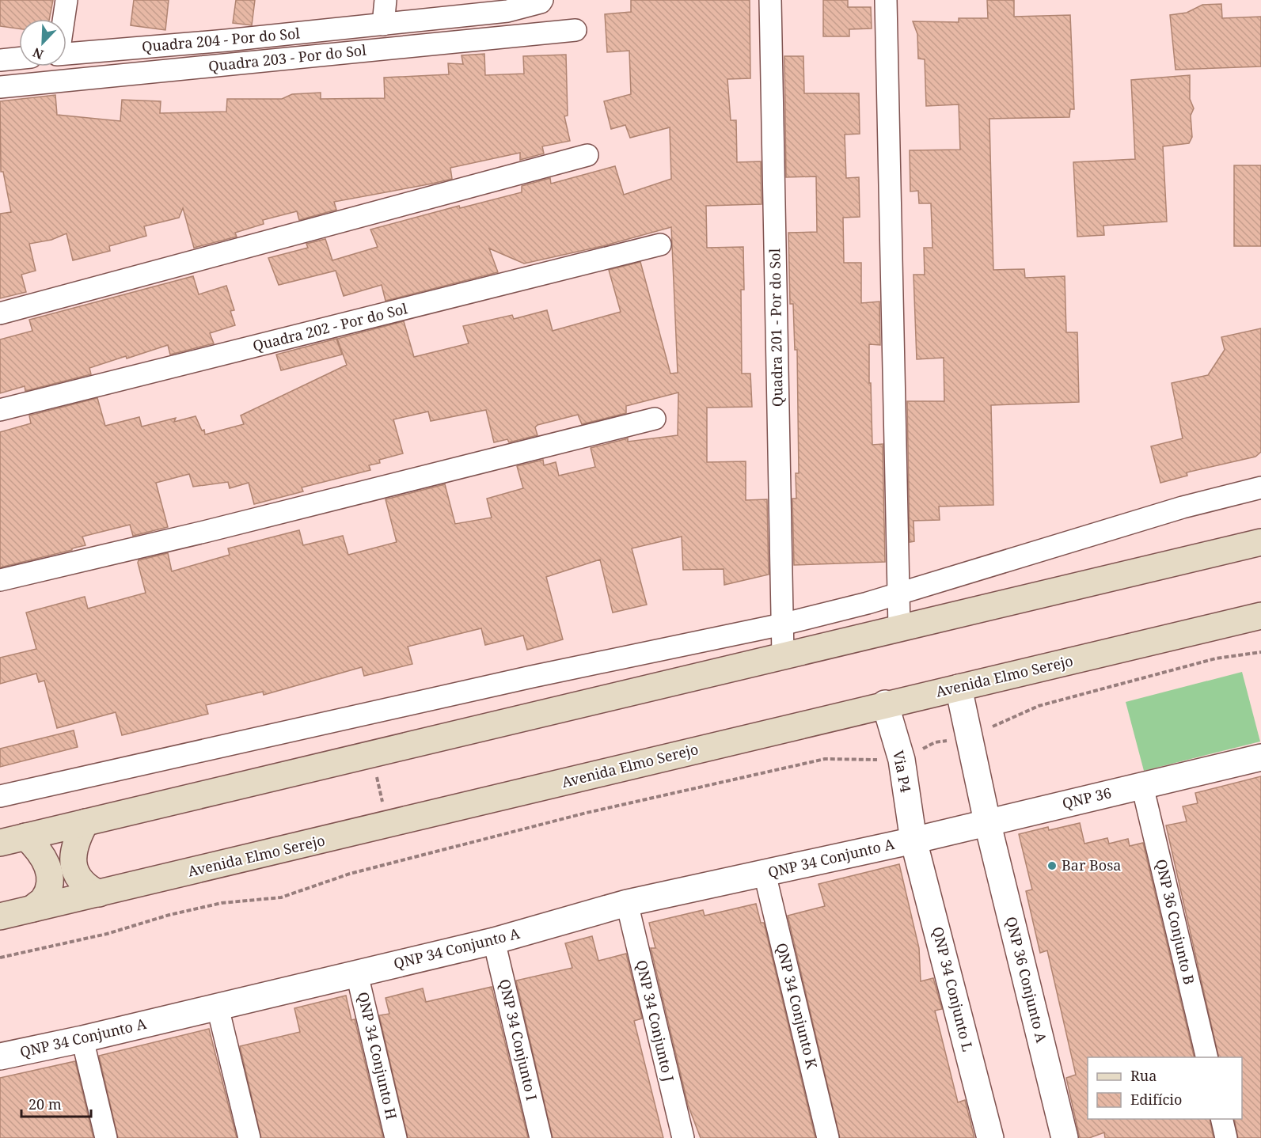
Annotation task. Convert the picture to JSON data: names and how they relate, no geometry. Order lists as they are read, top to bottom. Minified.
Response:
{"streets":{"main road":["Avenida Elmo Serejo"],"street":["Quadra 204 - Por do Sol","Quadra 203 - Por do Sol","Quadra 202 - Por do Sol","Quadra 201 - Por do Sol","Via P4","QNP 36","QNP 34 Conjunto A","QNP 36 Conjunto B","QNP 36 Conjunto A","QNP 34 Conjunto L","QNP 34 Conjunto K","QNP 34 Conjunto J","QNP 34 Conjunto I","QNP 34 Conjunto H"]},"crossings":[["Avenida Elmo Serejo","Via P4"],["Via P4","QNP 36"],["Via P4","QNP 34 Conjunto A"],["Via P4","QNP 34 Conjunto L"],["QNP 36","QNP 34 Conjunto A"],["QNP 36","QNP 36 Conjunto B"],["QNP 36","QNP 36 Conjunto A"],["QNP 36","QNP 34 Conjunto L"],["QNP 34 Conjunto A","QNP 34 Conjunto L"],["QNP 34 Conjunto A","QNP 34 Conjunto K"],["QNP 34 Conjunto A","QNP 34 Conjunto J"],["QNP 34 Conjunto A","QNP 34 Conjunto I"],["QNP 34 Conjunto A","QNP 34 Conjunto H"]],"places":["Bar Bosa"],"legend":["Rua","Edifício"],"scale_bar":"20 m","north":"bottom left"}
